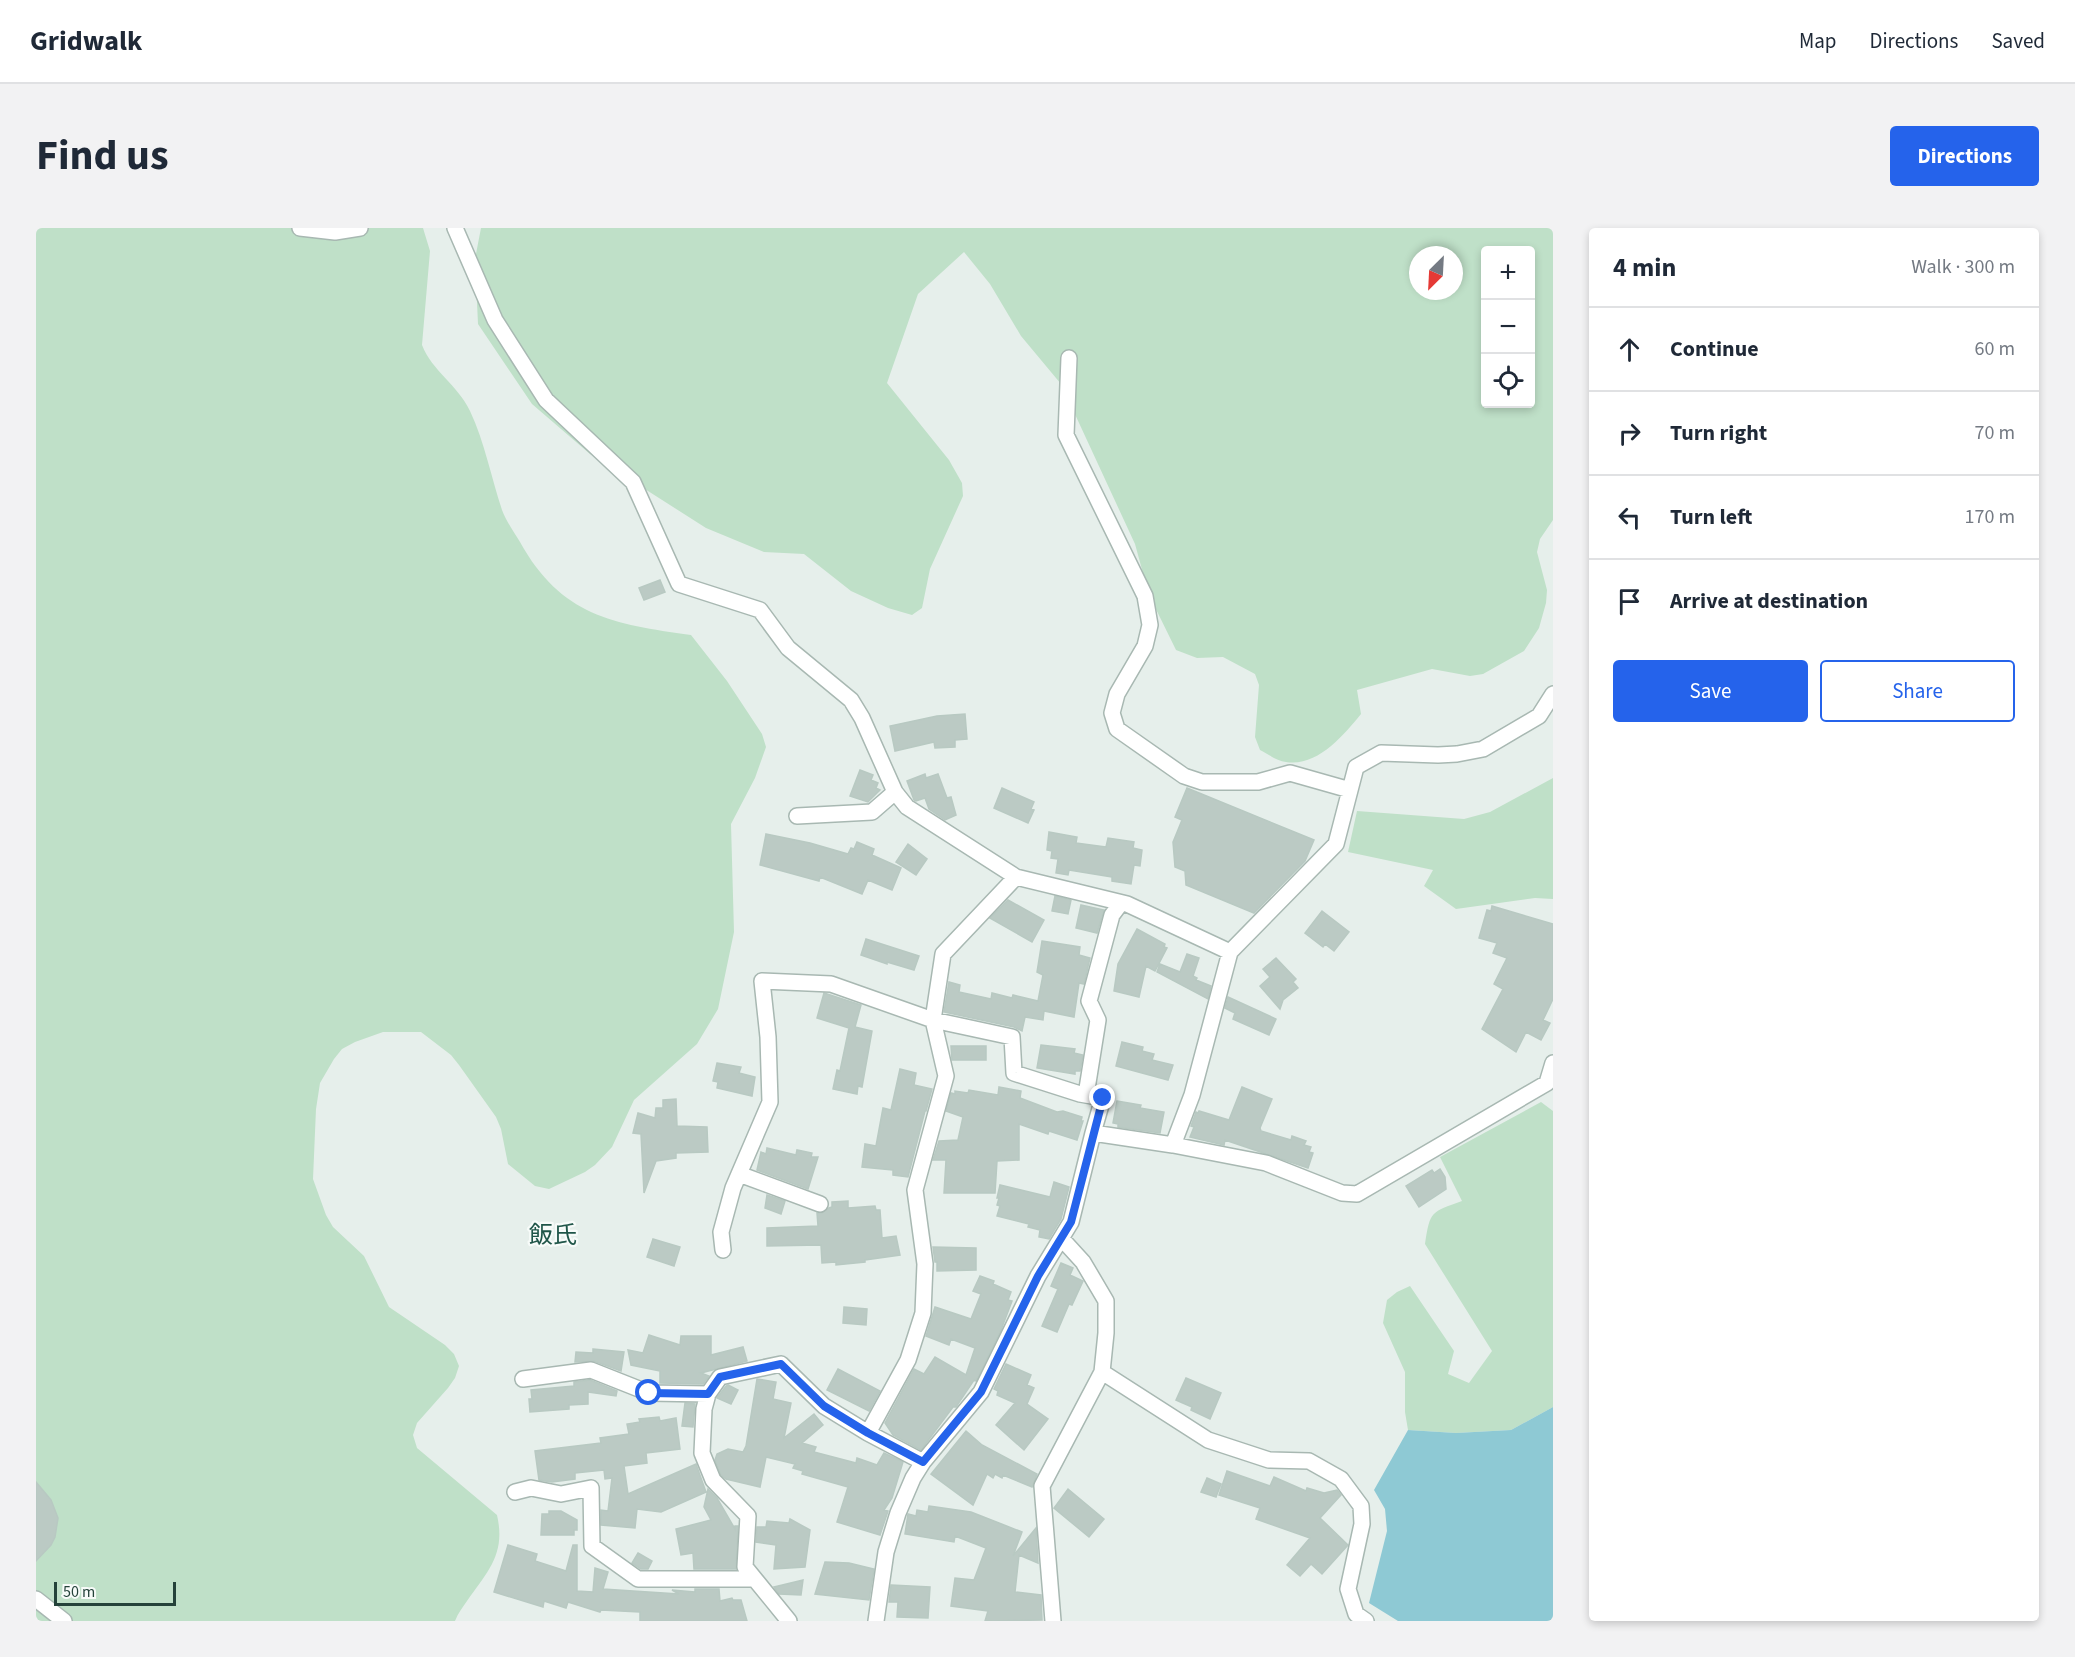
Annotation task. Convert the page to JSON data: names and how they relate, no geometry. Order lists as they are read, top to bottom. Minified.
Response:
{"districts":["飯氏"],"scale_bar":"50 m","north":"bottom left","page":{"header":"Gridwalk","nav":["Map","Directions","Saved"],"title":"Find us","buttons":["Directions",["Save","Share"]],"heading":["4 min","Walk · 300 m"],"map_buttons":["+","−"],"list":[["Continue","60 m"],["Turn right","70 m"],["Turn left","170 m"],"Arrive at destination"],"scale":"50 m"}}
